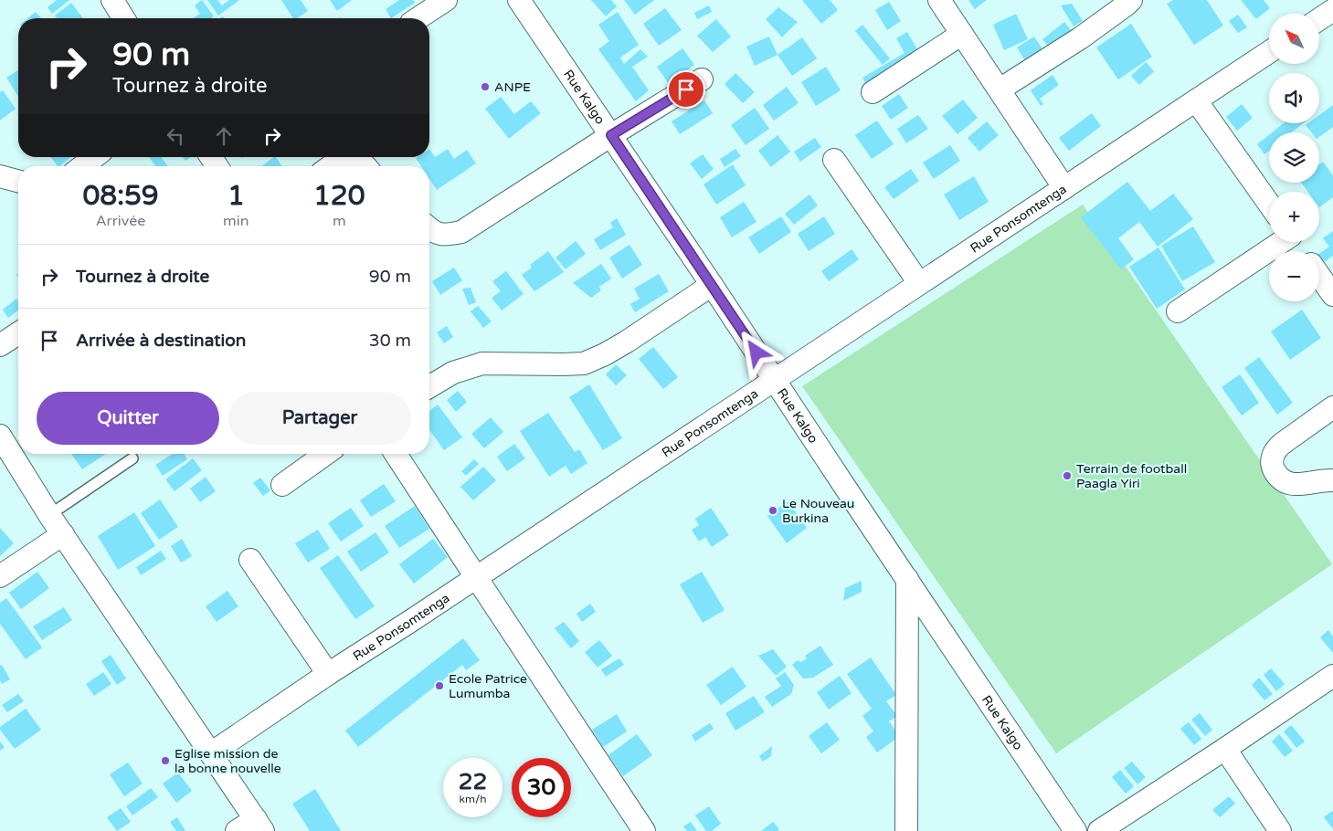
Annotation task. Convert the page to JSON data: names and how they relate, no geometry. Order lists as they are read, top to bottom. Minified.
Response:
{"streets":{"street":["Rue Kalgo","Rue Ponsomtenga"]},"crossings":[["Rue Kalgo","Rue Ponsomtenga"]],"places":["ANPE","Terrain de football Paagla Yiri","Le Nouveau Burkina","Ecole Patrice Lumumba","Eglise mission de la bonne nouvelle"],"north":"top left","page":{"map_buttons":["+","−"],"turn":["90 m","Tournez à droite"],"eta":["08:59","Arrivée","1","min","120","m"],"list":[{"name":"Tournez à droite","value":"90 m"},{"name":"Arrivée à destination","value":"30 m"}],"buttons":["Quitter","Partager"],"speed":"22 km/h","limit":"30"}}
